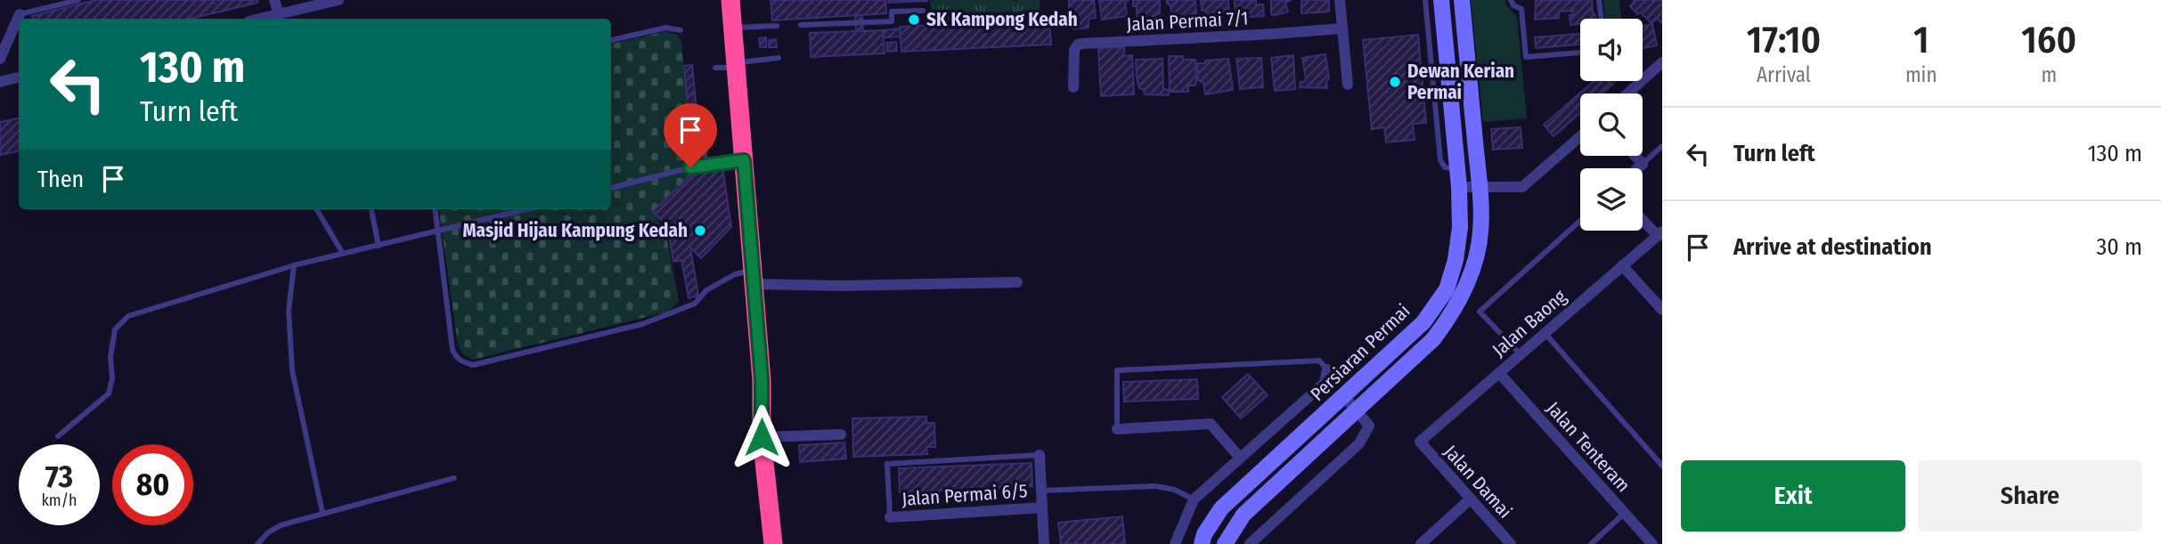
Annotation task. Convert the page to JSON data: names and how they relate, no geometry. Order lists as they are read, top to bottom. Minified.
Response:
{"streets":{"street":["Jalan Permai 7/1","Jalan Baong","Persiaran Permai","Jalan Tenteram","Jalan Damai","Jalan Permai 6/5"]},"crossings":[["Jalan Baong","Jalan Tenteram"],["Jalan Baong","Jalan Damai"]],"places":["SK Kampong Kedah","Dewan Kerian Permai","Masjid Hijau Kampung Kedah"],"page":{"eta":["17:10","Arrival","1","min","160","m"],"turn":["130 m","Turn left"],"list":[{"name":"Turn left","value":"130 m"},{"name":"Arrive at destination","value":"30 m"}],"then":"Then","speed":"73 km/h","limit":"80","buttons":["Exit","Share"]}}
